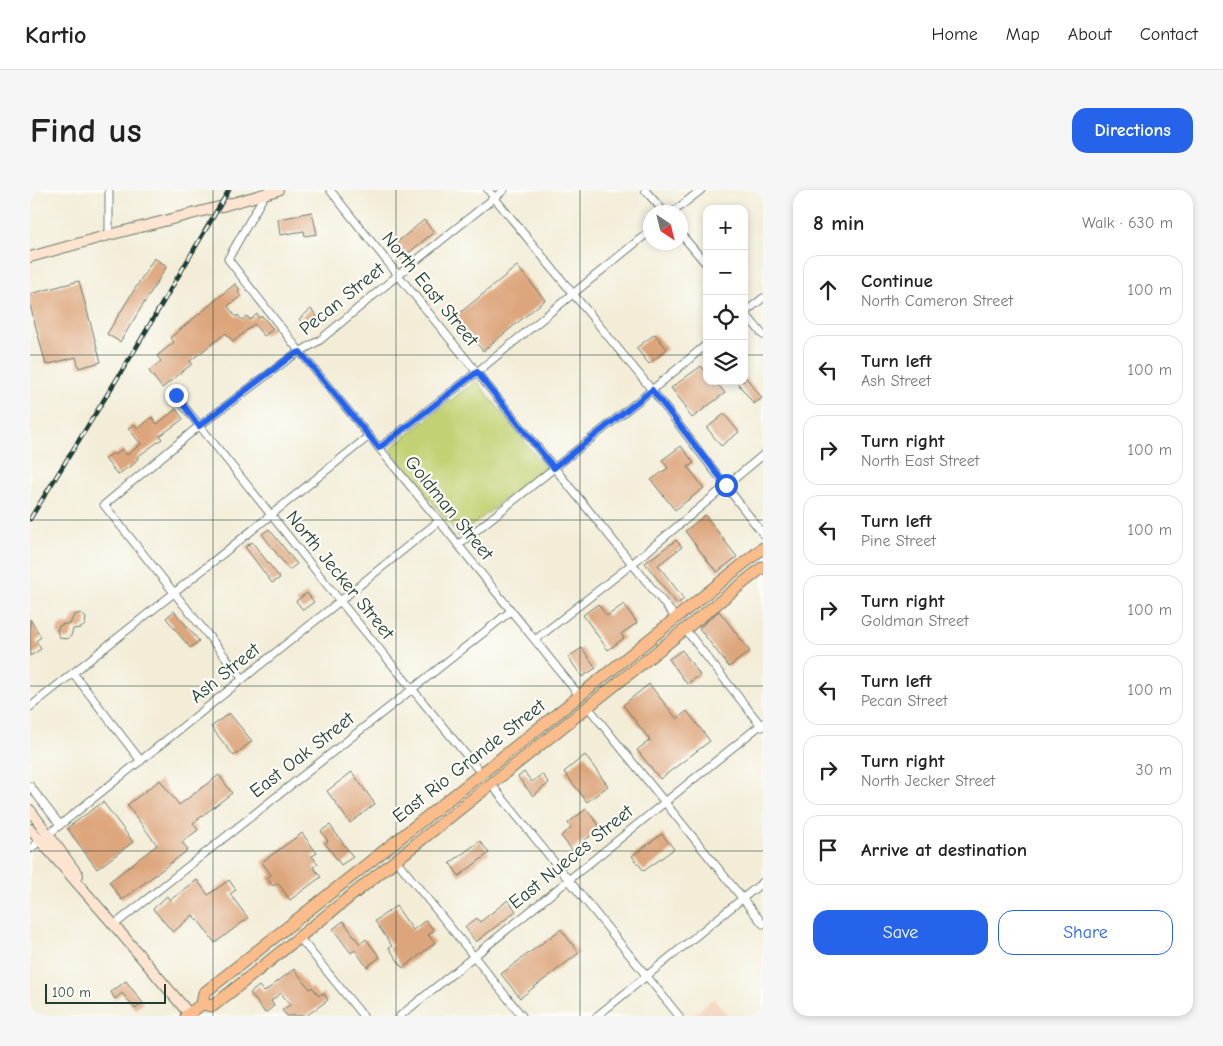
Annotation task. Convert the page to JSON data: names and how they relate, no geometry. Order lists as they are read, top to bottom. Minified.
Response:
{"streets":{"main road":["East Rio Grande Street"],"street":["North East Street","Pecan Street","Goldman Street","North Jecker Street","Ash Street","East Oak Street","East Nueces Street"]},"crossings":[["North East Street","Pecan Street"],["North East Street","East Rio Grande Street"],["Pecan Street","Goldman Street"],["Pecan Street","North Jecker Street"],["Goldman Street","Ash Street"],["Goldman Street","East Oak Street"],["Goldman Street","East Rio Grande Street"],["North Jecker Street","Ash Street"],["North Jecker Street","East Oak Street"],["North Jecker Street","East Rio Grande Street"]],"scale_bar":"100 m","north":"bottom right","page":{"header":"Kartio","nav":["Home","Map","About","Contact"],"buttons":["Directions",["Save","Share"]],"title":"Find us","heading":["8 min","Walk · 630 m"],"map_buttons":["+","−"],"list":[["Continue","North Cameron Street","100 m"],["Turn left","Ash Street","100 m"],["Turn right","North East Street","100 m"],["Turn left","Pine Street","100 m"],["Turn right","Goldman Street","100 m"],["Turn left","Pecan Street","100 m"],["Turn right","North Jecker Street","30 m"],"Arrive at destination"],"scale":"100 m"}}
